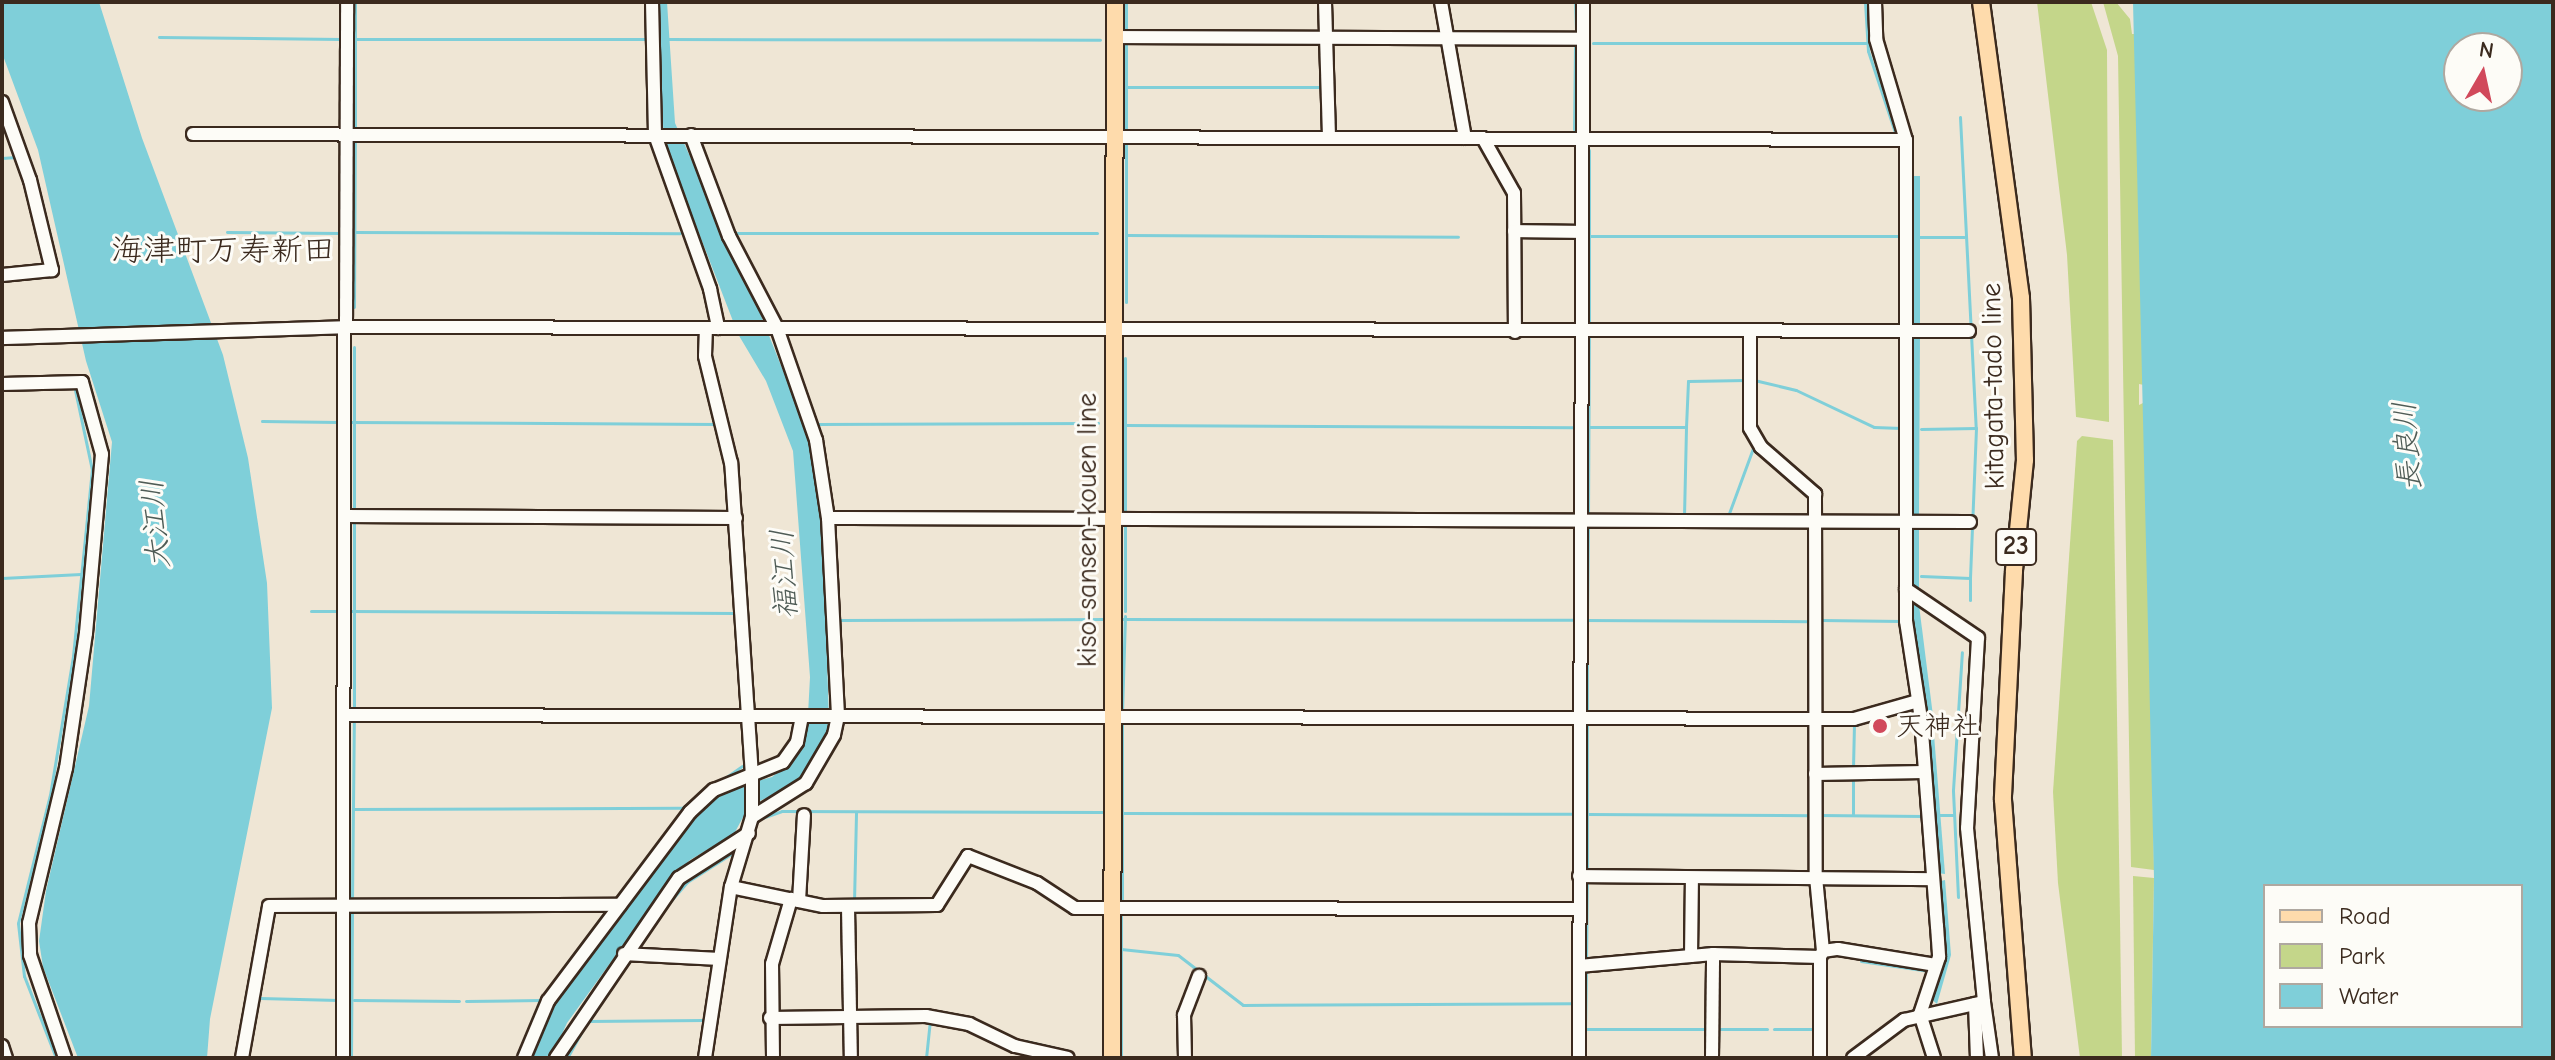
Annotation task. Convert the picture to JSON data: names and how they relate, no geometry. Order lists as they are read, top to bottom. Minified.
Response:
{"streets":{"main road":["kitagata-tado line","kiso-sansen-kouen line","23"]},"districts":["海津町万寿新田"],"water":["長良川","大江川","福江川"],"places":["天神社"],"legend":["Road","Park","Water"],"north":"top"}
